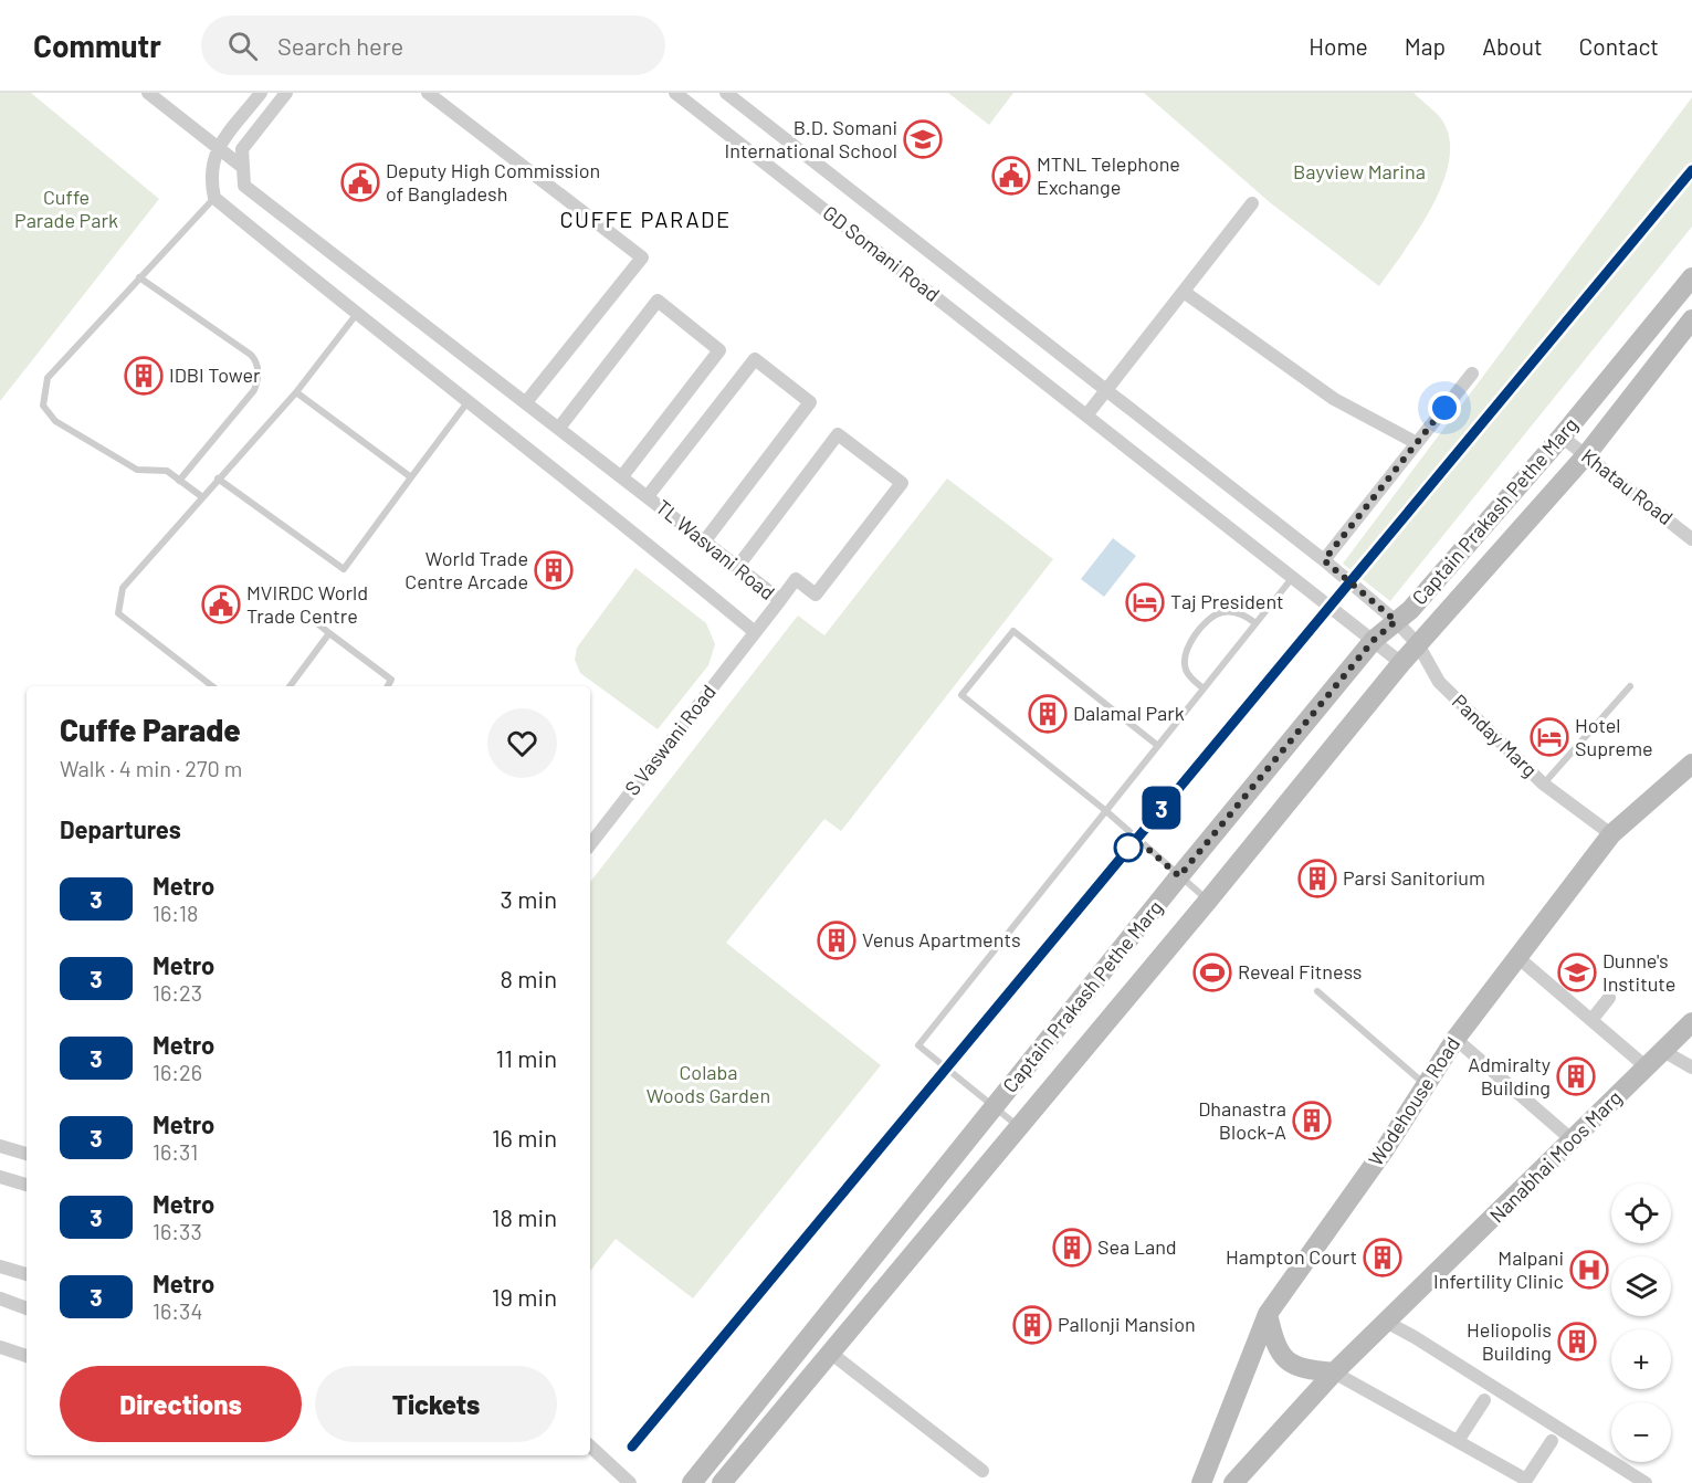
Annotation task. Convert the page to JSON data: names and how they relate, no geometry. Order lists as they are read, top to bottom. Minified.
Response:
{"streets":{"main road":["Captain Prakash Pethe Marg","Wodehouse Road","Nanabhai Moos Marg"],"street":["GD Somani Road","Khatau Road","TL Wasvani Road","Panday Marg","S Vaswani Road"]},"crossings":[["GD Somani Road","Captain Prakash Pethe Marg"],["GD Somani Road","Panday Marg"],["Khatau Road","Captain Prakash Pethe Marg"],["Captain Prakash Pethe Marg","Panday Marg"],["TL Wasvani Road","S Vaswani Road"],["Panday Marg","Wodehouse Road"]],"districts":["CUFFE PARADE"],"parks":["Bayview Marina","Cuffe Parade Park","Colaba Woods Garden"],"places":{"school or university":["B.D. Somani International School","Dunne's Institute"],"public building":["MTNL Telephone Exchange","Deputy High Commission of Bangladesh","MVIRDC World Trade Centre"],"building":["IDBI Tower","World Trade Centre Arcade","Dalamal Park","Parsi Sanitorium","Venus Apartments","Admiralty Building","Dhanastra Block-A","Sea Land","Hampton Court","Pallonji Mansion","Heliopolis Building"],"hotel":["Taj President","Hotel Supreme"],"sports":["Reveal Fitness"],"hospital":["Malpani Infertility Clinic"]},"lines":["metro line 3"],"page":{"header":"Commutr","search":"Search here","nav":["Home","Map","About","Contact"],"on_map":"3","heading":[["Cuffe Parade","Walk · 4 min · 270 m"],"Departures"],"list":[{"mark":"3","name":"Metro","note":"16:18","value":"3 min"},{"mark":"3","name":"Metro","note":"16:23","value":"8 min"},{"mark":"3","name":"Metro","note":"16:26","value":"11 min"},{"mark":"3","name":"Metro","note":"16:31","value":"16 min"},{"mark":"3","name":"Metro","note":"16:33","value":"18 min"},{"mark":"3","name":"Metro","note":"16:34","value":"19 min"}],"map_buttons":["+","−"],"buttons":["Directions","Tickets"]}}
